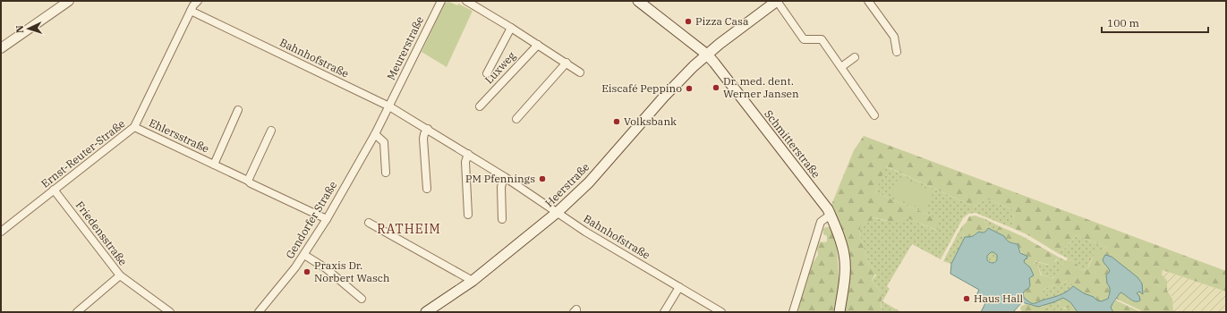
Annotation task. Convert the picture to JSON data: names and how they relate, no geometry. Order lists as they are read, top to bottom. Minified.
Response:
{"streets":{"main road":["Schmitterstraße","Heerstraße"],"street":["Meurerstraße","Bahnhofstraße","Luxweg","Ehlersstraße","Ernst-Reuter-Straße","Gendorfer Straße","Friedensstraße"]},"crossings":[["Meurerstraße","Bahnhofstraße"],["Meurerstraße","Gendorfer Straße"],["Bahnhofstraße","Ernst-Reuter-Straße"],["Bahnhofstraße","Heerstraße"],["Bahnhofstraße","Gendorfer Straße"],["Ehlersstraße","Ernst-Reuter-Straße"],["Ehlersstraße","Gendorfer Straße"],["Schmitterstraße","Heerstraße"],["Ernst-Reuter-Straße","Friedensstraße"]],"districts":["RATHEIM"],"places":["Pizza Casa","Dr. med. dent. Werner Jansen","Eiscafé Peppino","Volksbank","PM Pfennings","Praxis Dr. Norbert Wasch","Haus Hall"],"scale_bar":"100 m","north":"left"}
